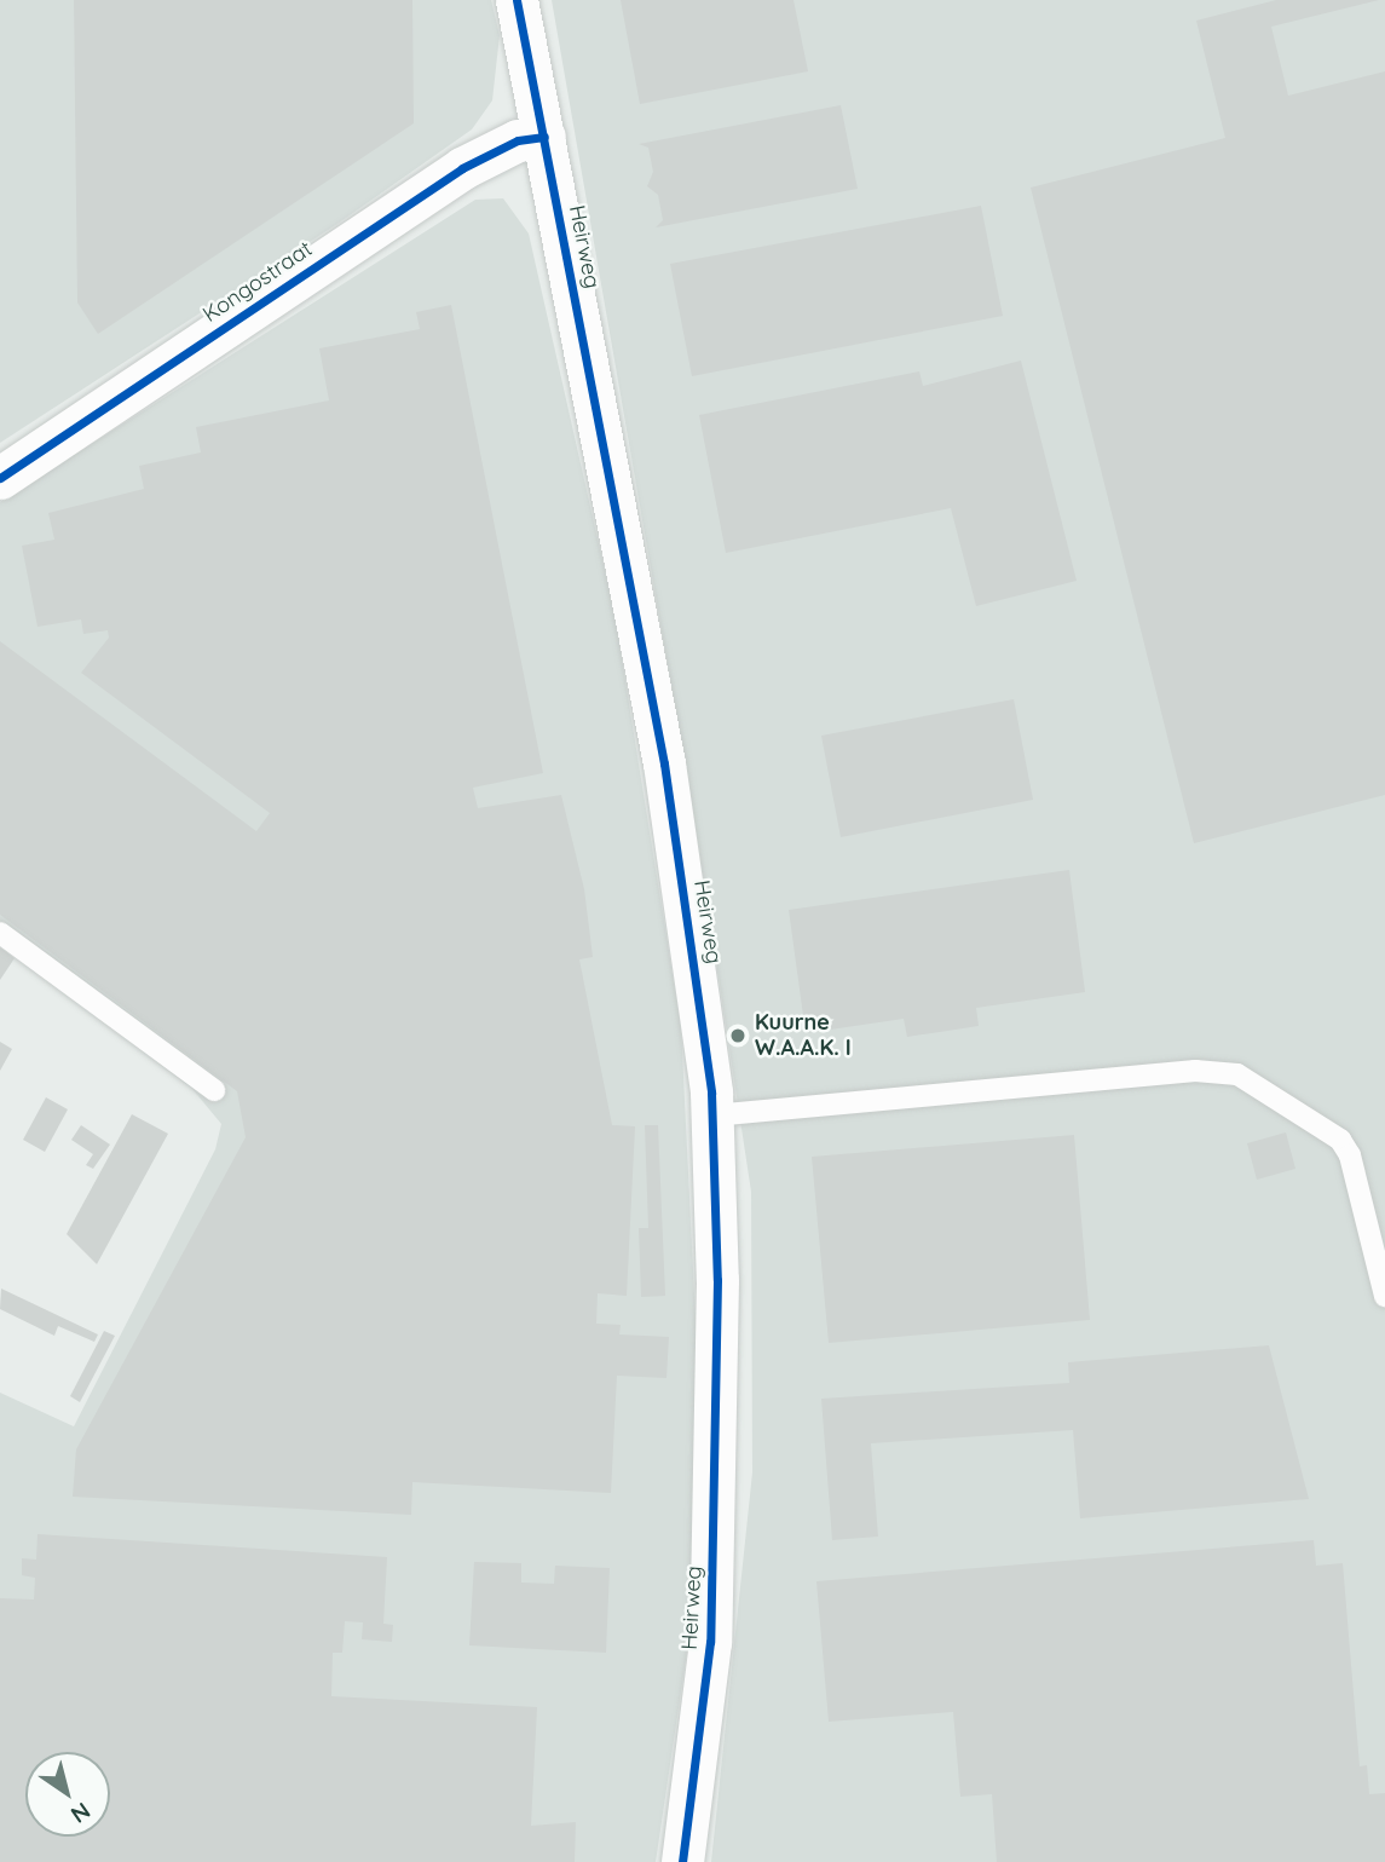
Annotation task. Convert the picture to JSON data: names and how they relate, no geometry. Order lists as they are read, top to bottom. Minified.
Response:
{"streets":{"street":["Heirweg","Kongostraat"]},"crossings":[["Heirweg","Kongostraat"]],"places":["Kuurne W.A.A.K. I"],"north":"bottom right"}
